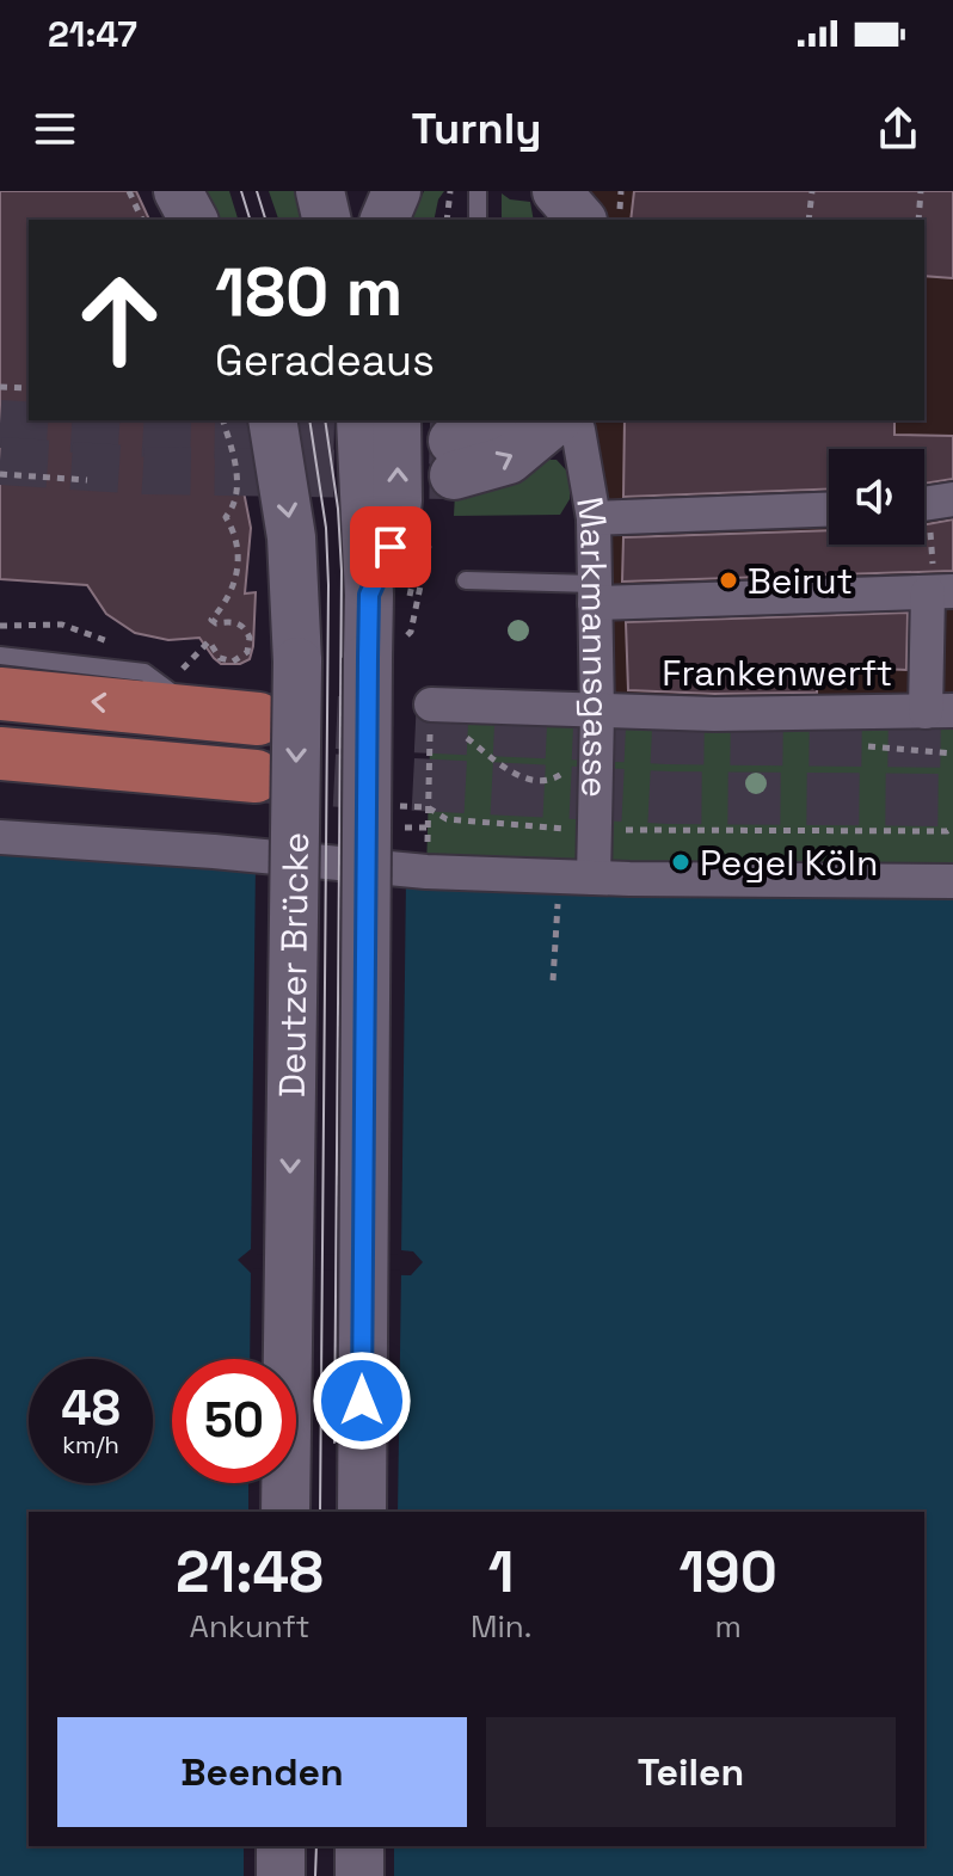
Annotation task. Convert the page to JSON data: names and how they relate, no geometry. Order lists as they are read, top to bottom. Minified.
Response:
{"streets":{"main road":["Markmannsgasse","Deutzer Brücke"],"street":["Frankenwerft"]},"crossings":[["Markmannsgasse","Frankenwerft"]],"places":["Beirut","Pegel Köln"],"page":{"status":"21:47","header":"Turnly","turn":["180 m","Geradeaus"],"speed":"48 km/h","limit":"50","eta":["21:48","Ankunft","1","Min.","190","m"],"buttons":["Beenden","Teilen"]}}
